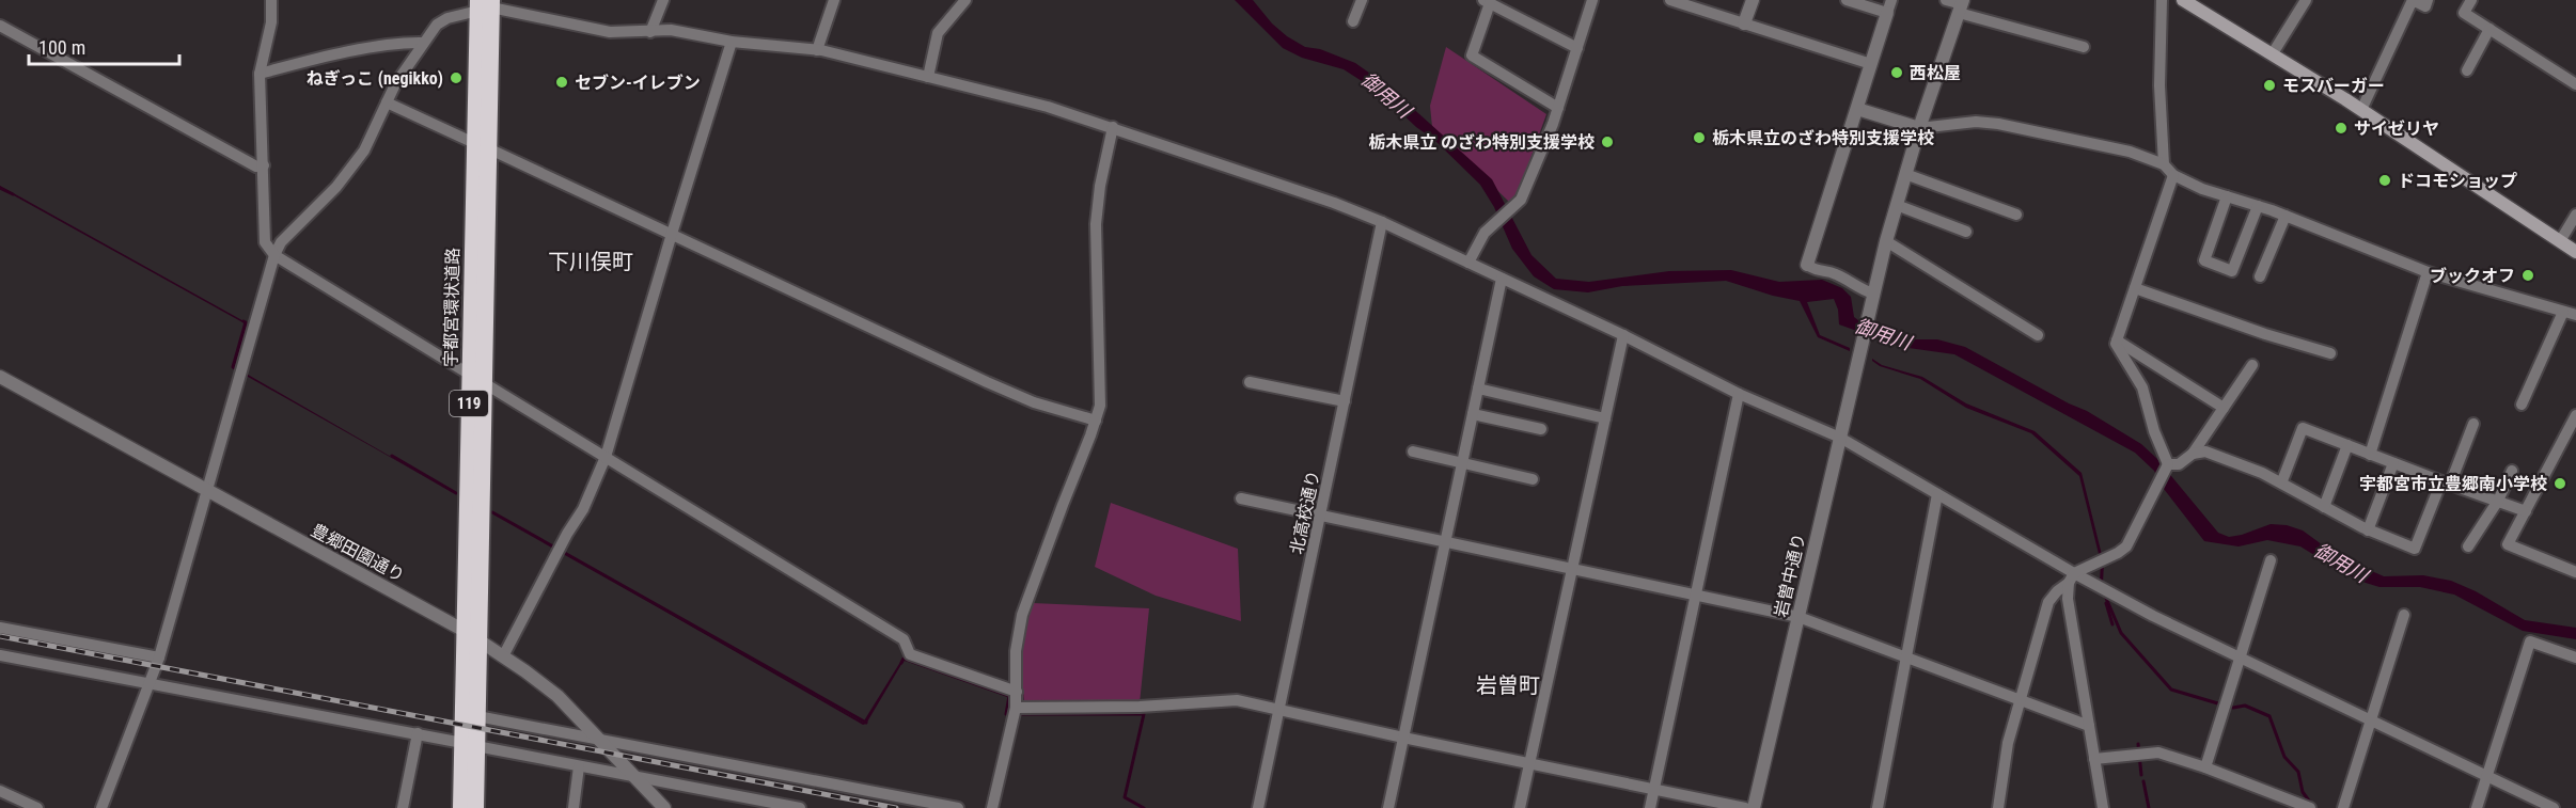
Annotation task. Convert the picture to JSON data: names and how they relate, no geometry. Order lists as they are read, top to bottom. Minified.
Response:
{"streets":{"highway":["宇都宮環状道路","119"],"street":["北高校通り","豊郷田園通り","岩曽中通り"]},"crossings":[["宇都宮環状道路","豊郷田園通り"]],"districts":["下川俣町","岩曽町"],"water":["御用川"],"places":["西松屋","ねぎっこ (negikko)","セブン-イレブン","モスバーガー","サイゼリヤ","栃木県立のざわ特別支援学校","栃木県立 のざわ特別支援学校","ドコモショップ","ブックオフ","宇都宮市立豊郷南小学校"],"scale_bar":"100 m"}
